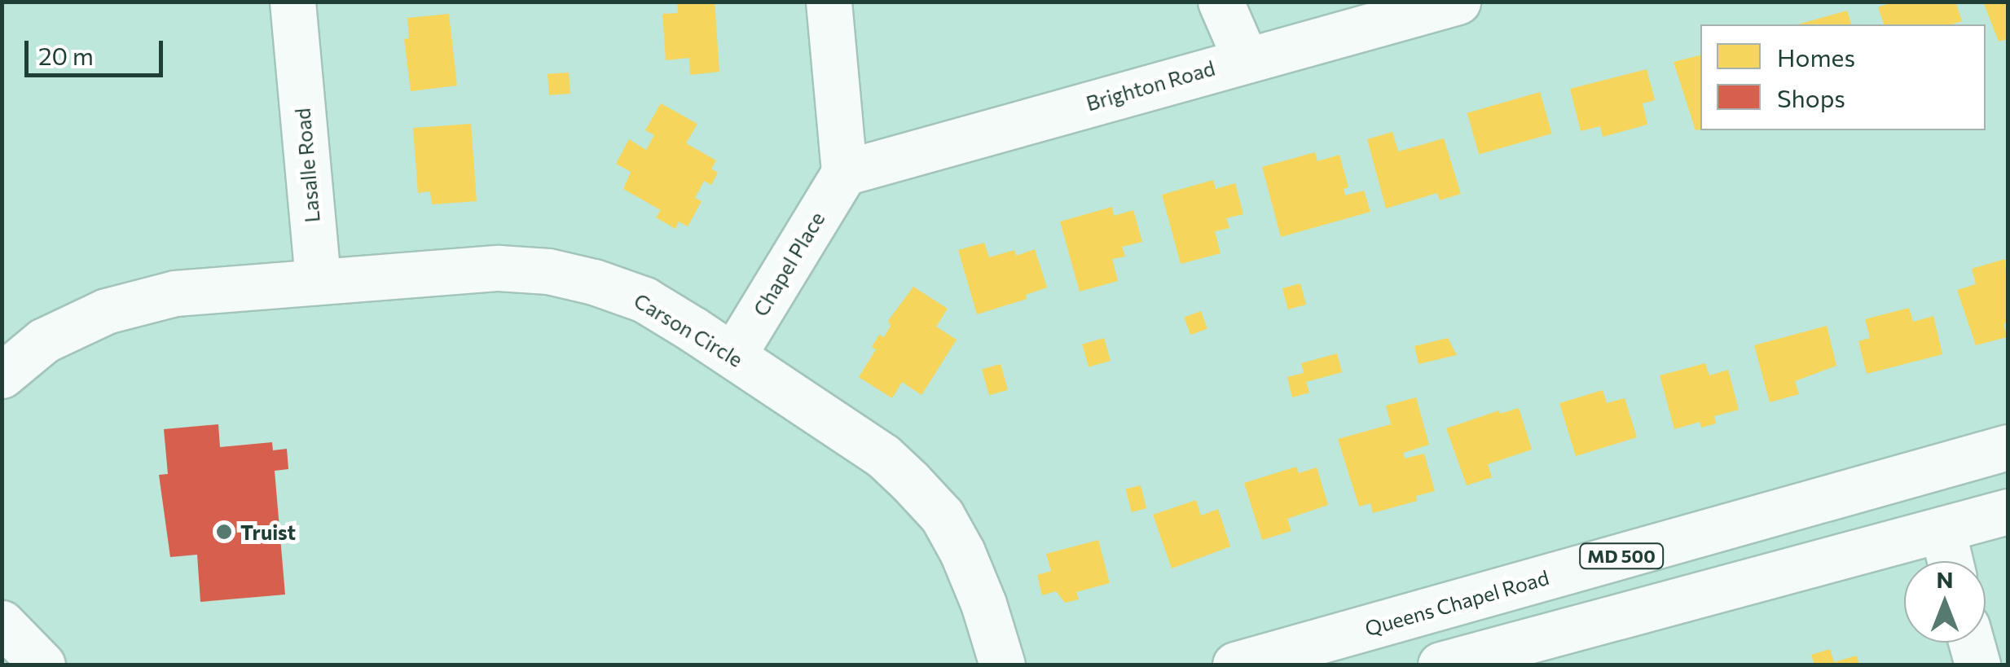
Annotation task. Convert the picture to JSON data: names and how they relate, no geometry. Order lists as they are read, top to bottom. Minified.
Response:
{"streets":{"street":["Brighton Road","Lasalle Road","Chapel Place","Carson Circle","MD 500","Queens Chapel Road"]},"crossings":[["Brighton Road","Chapel Place"],["Lasalle Road","Carson Circle"],["Chapel Place","Carson Circle"]],"places":["Truist"],"legend":["Homes","Shops"],"scale_bar":"20 m","north":"top"}
